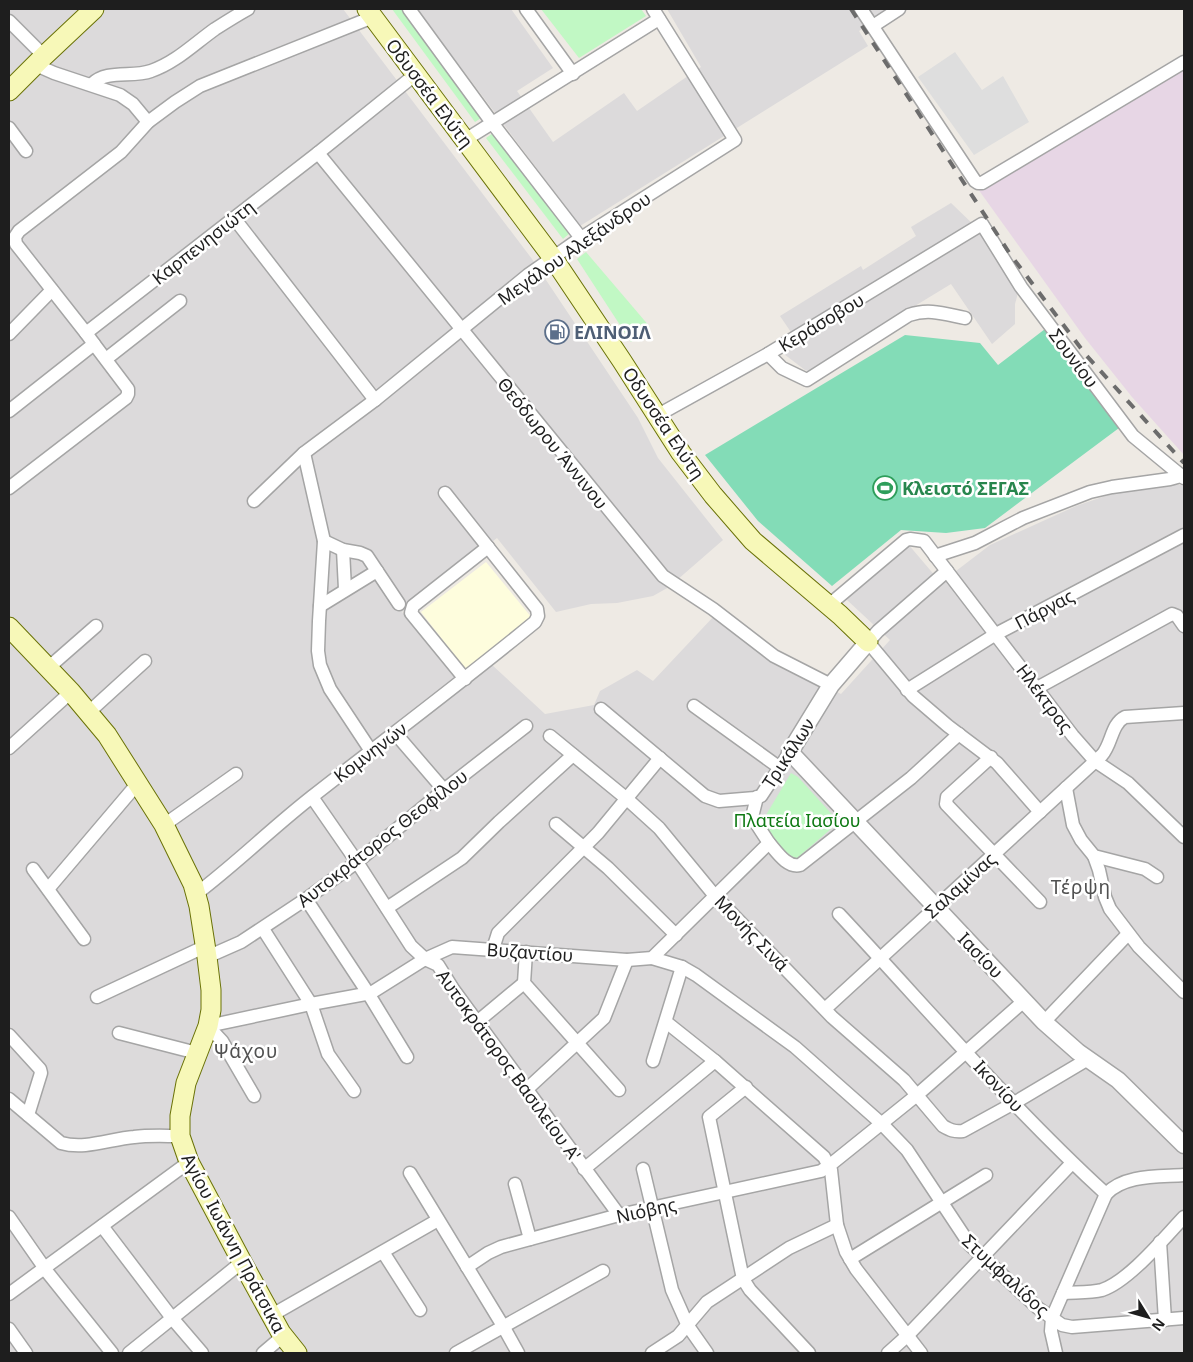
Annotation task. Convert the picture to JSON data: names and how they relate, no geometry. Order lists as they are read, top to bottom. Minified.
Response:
{"streets":{"main road":["Οδυσσέα Ελύτη","Αγίου Ιωάννη Πράτσικα"],"street":["Καρπενησιώτη","Μεγάλου Αλεξάνδρου","Κεράσοβου","Σουνίου","Θεόδωρου Άννινου","Πάργας","Ηλέκτρας","Κομνηνών","Τρικάλων","Αυτοκράτορος Θεοφίλου","Σαλαμίνας","Μονής Σινά","Βυζαντίου","Ιασίου","Αυτοκράτορος Βασιλείου A'","Ικονίου","Νιόβης","Στυμφαλίδος"]},"crossings":[["Οδυσσέα Ελύτη","Καρπενησιώτη"],["Οδυσσέα Ελύτη","Μεγάλου Αλεξάνδρου"],["Οδυσσέα Ελύτη","Κεράσοβου"],["Οδυσσέα Ελύτη","Ηλέκτρας"],["Οδυσσέα Ελύτη","Τρικάλων"],["Καρπενησιώτη","Θεόδωρου Άννινου"],["Μεγάλου Αλεξάνδρου","Θεόδωρου Άννινου"],["Κεράσοβου","Σουνίου"],["Θεόδωρου Άννινου","Τρικάλων"],["Πάργας","Ηλέκτρας"],["Ηλέκτρας","Τρικάλων"],["Ηλέκτρας","Σαλαμίνας"],["Κομνηνών","Αυτοκράτορος Βασιλείου A'"],["Κομνηνών","Αγίου Ιωάννη Πράτσικα"],["Τρικάλων","Ιασίου"],["Αυτοκράτορος Θεοφίλου","Αυτοκράτορος Βασιλείου A'"],["Αυτοκράτορος Θεοφίλου","Αγίου Ιωάννη Πράτσικα"],["Σαλαμίνας","Μονής Σινά"],["Σαλαμίνας","Ιασίου"],["Σαλαμίνας","Ικονίου"],["Μονής Σινά","Ικονίου"],["Μονής Σινά","Νιόβης"],["Βυζαντίου","Αυτοκράτορος Βασιλείου A'"],["Βυζαντίου","Αγίου Ιωάννη Πράτσικα"],["Βυζαντίου","Στυμφαλίδος"],["Ιασίου","Νιόβης"],["Αυτοκράτορος Βασιλείου A'","Νιόβης"],["Ικονίου","Νιόβης"],["Νιόβης","Στυμφαλίδος"]],"districts":["Τέρψη","Ψάχου"],"parks":["Πλατεία Ιασίου"],"places":{"fuel station":["ΕΛΙΝΟΙΛ"],"sports":["Κλειστό ΣΕΓΑΣ"]},"north":"bottom right"}
